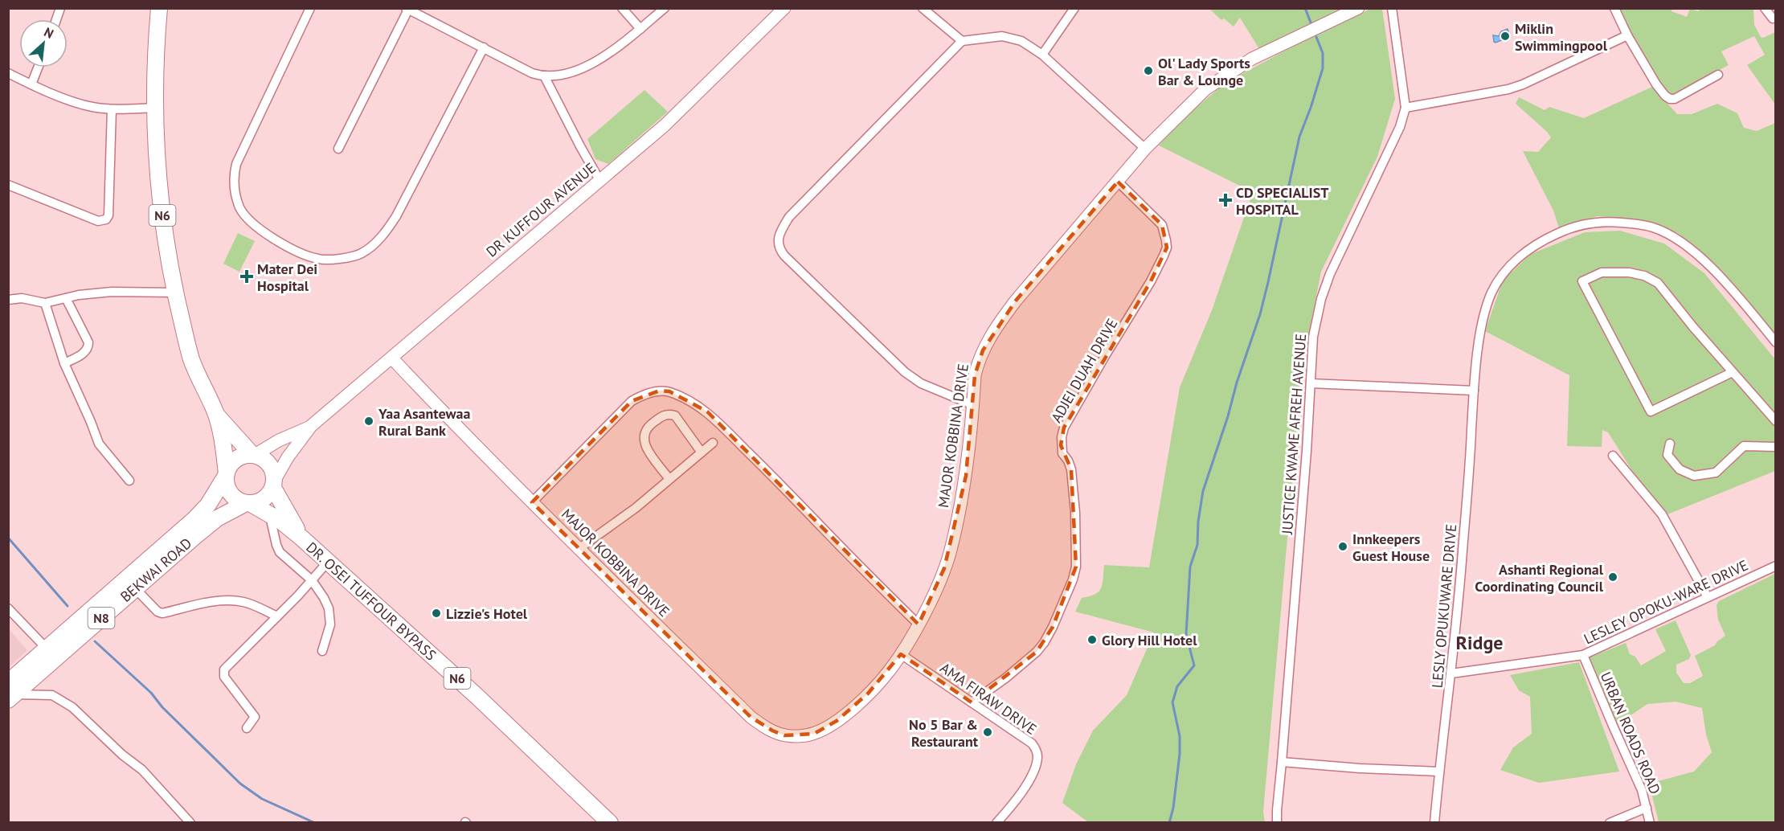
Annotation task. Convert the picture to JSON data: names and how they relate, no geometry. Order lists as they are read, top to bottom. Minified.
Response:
{"streets":{"highway":["N6","BEKWAI ROAD","DR. OSEI TUFFOUR BYPASS","N8"],"street":["DR KUFFOUR AVENUE","ADJEI DUAH DRIVE","JUSTICE KWAME AFREH AVENUE","MAJOR KOBBINA DRIVE","LESLEY OPOKU-WARE DRIVE","LESLY OPUKUWARE DRIVE","AMA FIRAW DRIVE","URBAN ROADS ROAD"]},"crossings":[["DR KUFFOUR AVENUE","MAJOR KOBBINA DRIVE"],["N6","DR. OSEI TUFFOUR BYPASS"],["N6","N8"],["ADJEI DUAH DRIVE","MAJOR KOBBINA DRIVE"],["ADJEI DUAH DRIVE","AMA FIRAW DRIVE"],["MAJOR KOBBINA DRIVE","AMA FIRAW DRIVE"],["BEKWAI ROAD","N8"],["DR. OSEI TUFFOUR BYPASS","N8"],["LESLEY OPOKU-WARE DRIVE","LESLY OPUKUWARE DRIVE"],["LESLEY OPOKU-WARE DRIVE","URBAN ROADS ROAD"]],"districts":["Ridge"],"places":{"other":["Miklin Swimmingpool","Ol' Lady Sports Bar & Lounge","Yaa Asantewaa Rural Bank","Innkeepers Guest House","Ashanti Regional Coordinating Council","Lizzie's Hotel","Glory Hill Hotel","No 5 Bar & Restaurant"],"health":["CD SPECIALIST HOSPITAL","Mater Dei Hospital"]},"north":"top right"}
